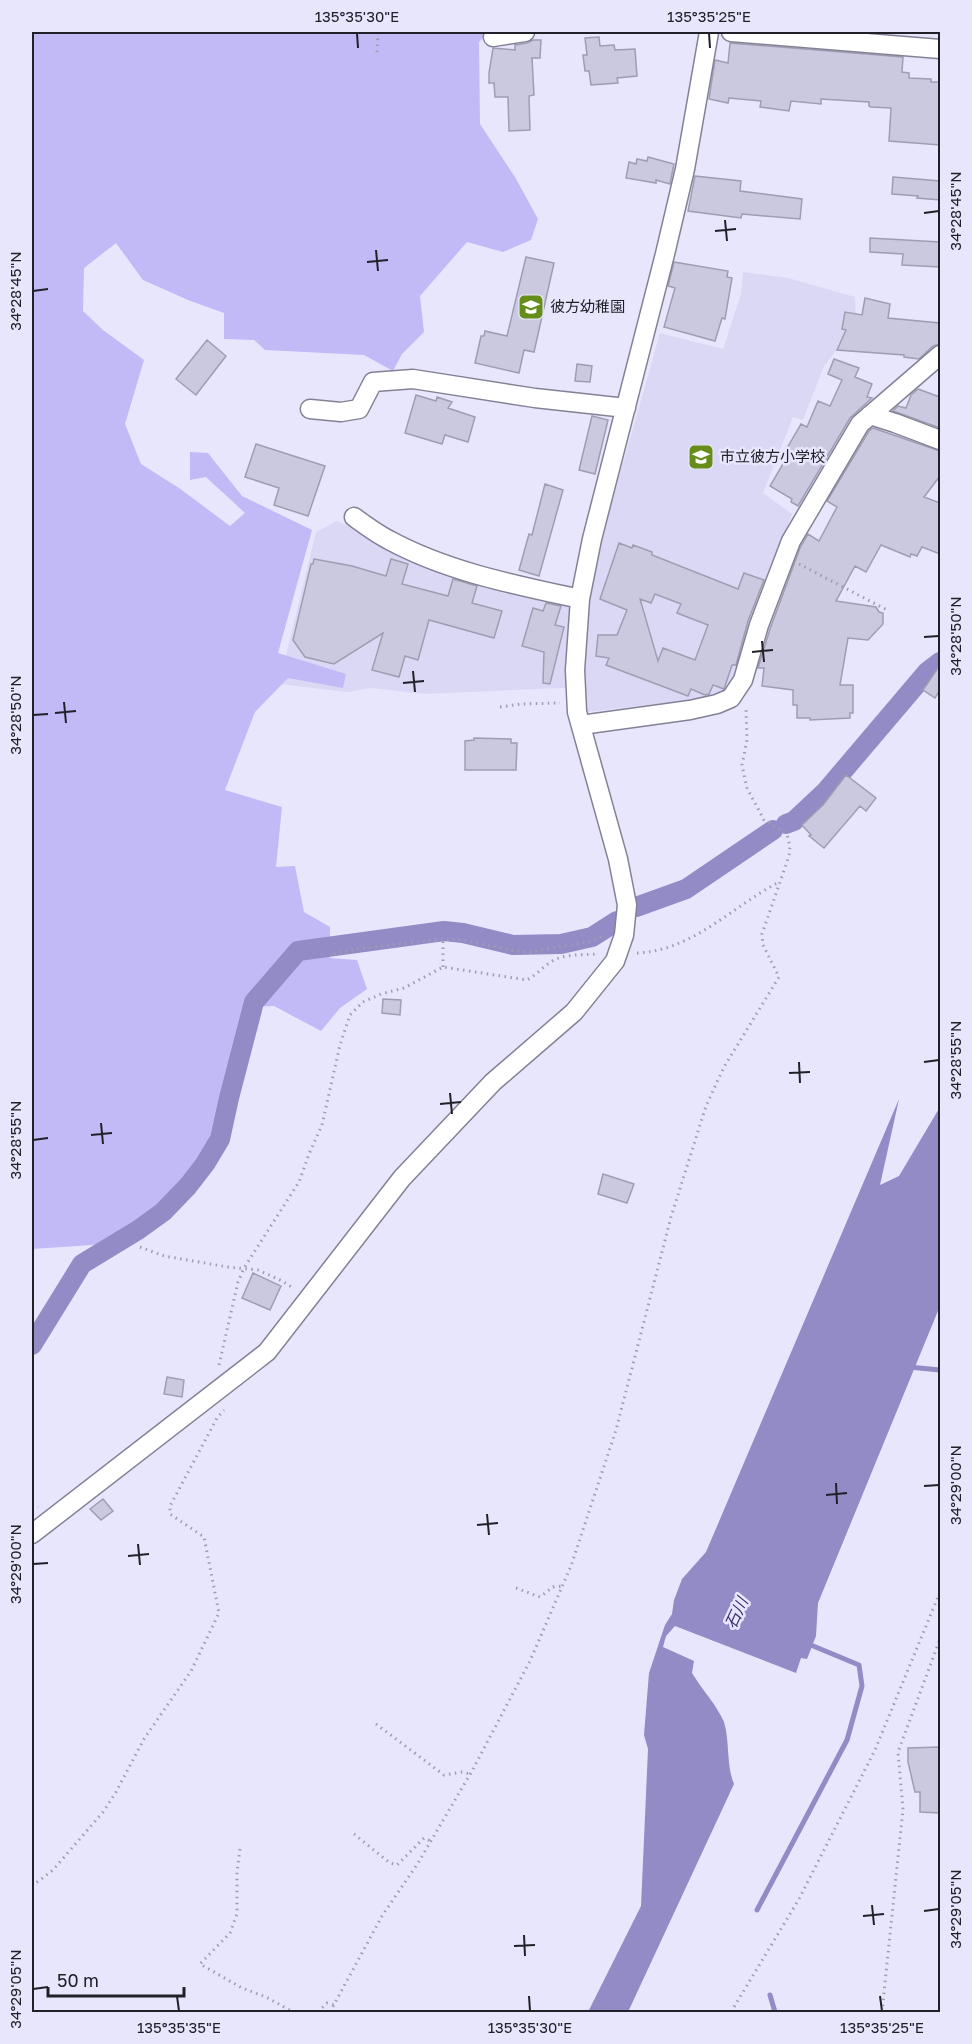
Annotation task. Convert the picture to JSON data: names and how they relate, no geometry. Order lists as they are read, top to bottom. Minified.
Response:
{"water":["石川"],"places":{"school or university":["彼方幼稚園","市立彼方小学校"]},"scale_bar":"50 m","coordinates":["135°35'30\"E","135°35'25\"E","34°28'45\"N","34°28'50\"N","34°28'55\"N","34°29'00\"N","34°29'05\"N","135°35'35\"E"]}
